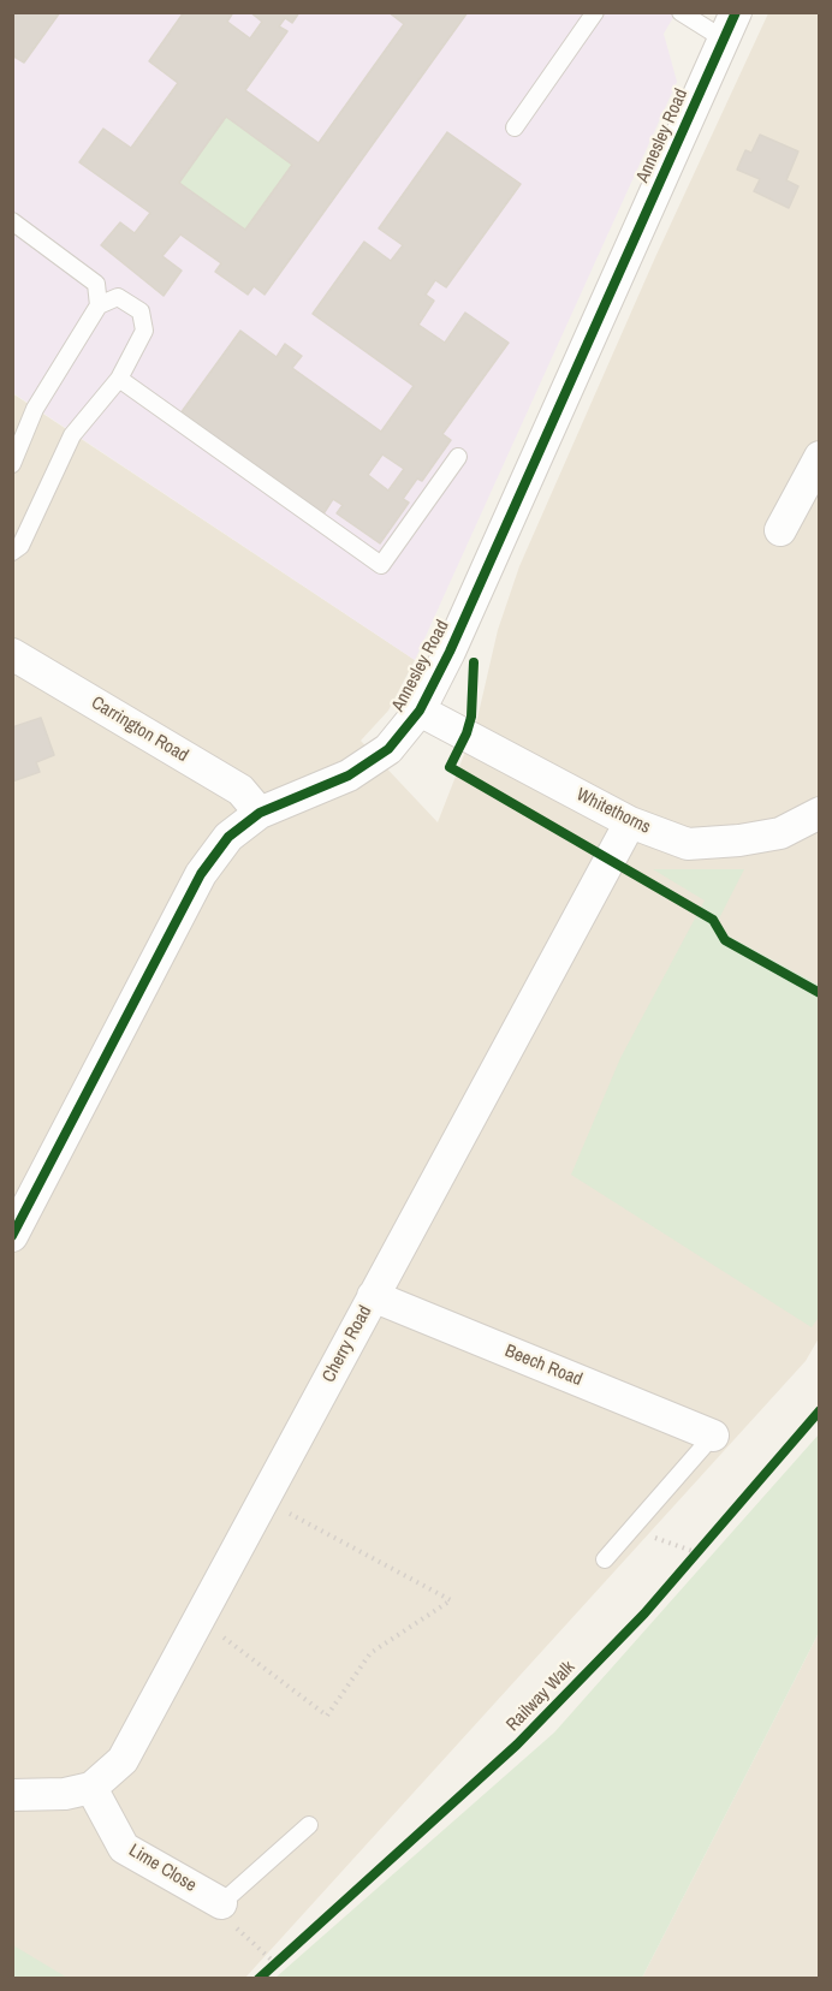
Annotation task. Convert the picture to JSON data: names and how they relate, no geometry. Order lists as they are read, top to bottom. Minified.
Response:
{"streets":{"street":["Annesley Road","Carrington Road","Whitethorns","Cherry Road","Beech Road","Lime Close"],"cycle path":["Railway Walk"]},"crossings":[["Annesley Road","Carrington Road"],["Annesley Road","Whitethorns"],["Whitethorns","Cherry Road"],["Cherry Road","Beech Road"],["Cherry Road","Lime Close"]]}
